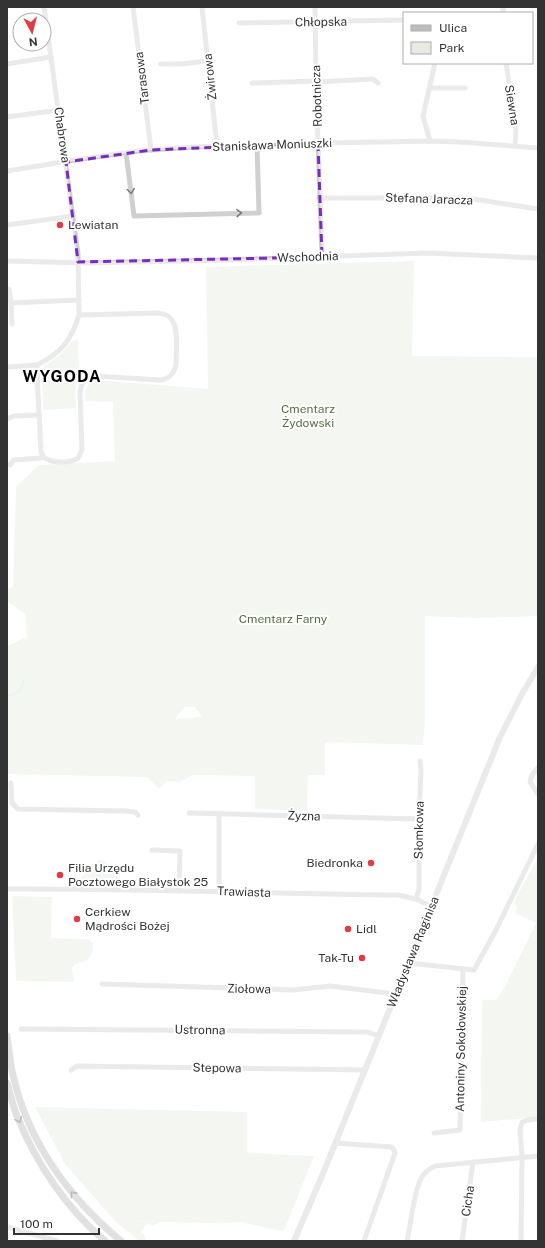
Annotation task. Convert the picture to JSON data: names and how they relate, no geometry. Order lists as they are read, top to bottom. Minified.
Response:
{"streets":{"street":["Chłopska","Żwirowa","Tarasowa","Robotnicza","Siewna","Chabrowa","Stanisława Moniuszki","Stefana Jaracza","Wschodnia","Żyzna","Słomkowa","Trawiasta","Władysława Raginisa","Ziołowa","Ustronna","Antoniny Sokołowskiej","Stepowa","Cicha"]},"crossings":[["Chłopska","Robotnicza"],["Żwirowa","Stanisława Moniuszki"],["Tarasowa","Stanisława Moniuszki"],["Robotnicza","Stanisława Moniuszki"],["Robotnicza","Stefana Jaracza"],["Robotnicza","Wschodnia"],["Siewna","Stanisława Moniuszki"],["Chabrowa","Stanisława Moniuszki"],["Chabrowa","Wschodnia"],["Żyzna","Słomkowa"],["Słomkowa","Trawiasta"],["Trawiasta","Władysława Raginisa"],["Władysława Raginisa","Ziołowa"],["Władysława Raginisa","Ustronna"],["Władysława Raginisa","Stepowa"]],"districts":["WYGODA"],"parks":["Cmentarz Żydowski","Cmentarz Farny"],"places":["Lewiatan","Biedronka","Filia Urzędu Pocztowego Białystok 25","Cerkiew Mądrości Bożej","Lidl","Tak-Tu"],"legend":["Ulica","Park"],"scale_bar":"100 m","north":"bottom"}
